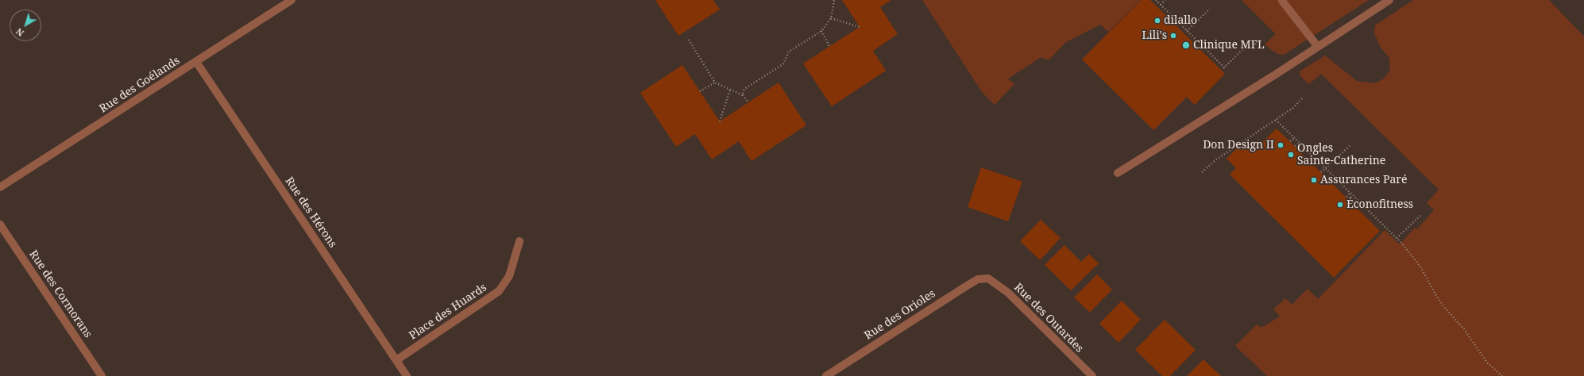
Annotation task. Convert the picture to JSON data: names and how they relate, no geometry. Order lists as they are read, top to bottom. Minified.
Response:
{"streets":{"street":["Rue des Goélands","Rue des Hérons","Rue des Cormorans","Place des Huards","Rue des Orioles","Rue des Outardes"]},"crossings":[["Rue des Goélands","Rue des Hérons"],["Rue des Hérons","Place des Huards"],["Rue des Orioles","Rue des Outardes"]],"places":["dilallo","Lili's","Clinique MFL","Don Design II","Ongles Sainte-Catherine","Assurances Paré","Éconofitness"],"north":"bottom left"}
